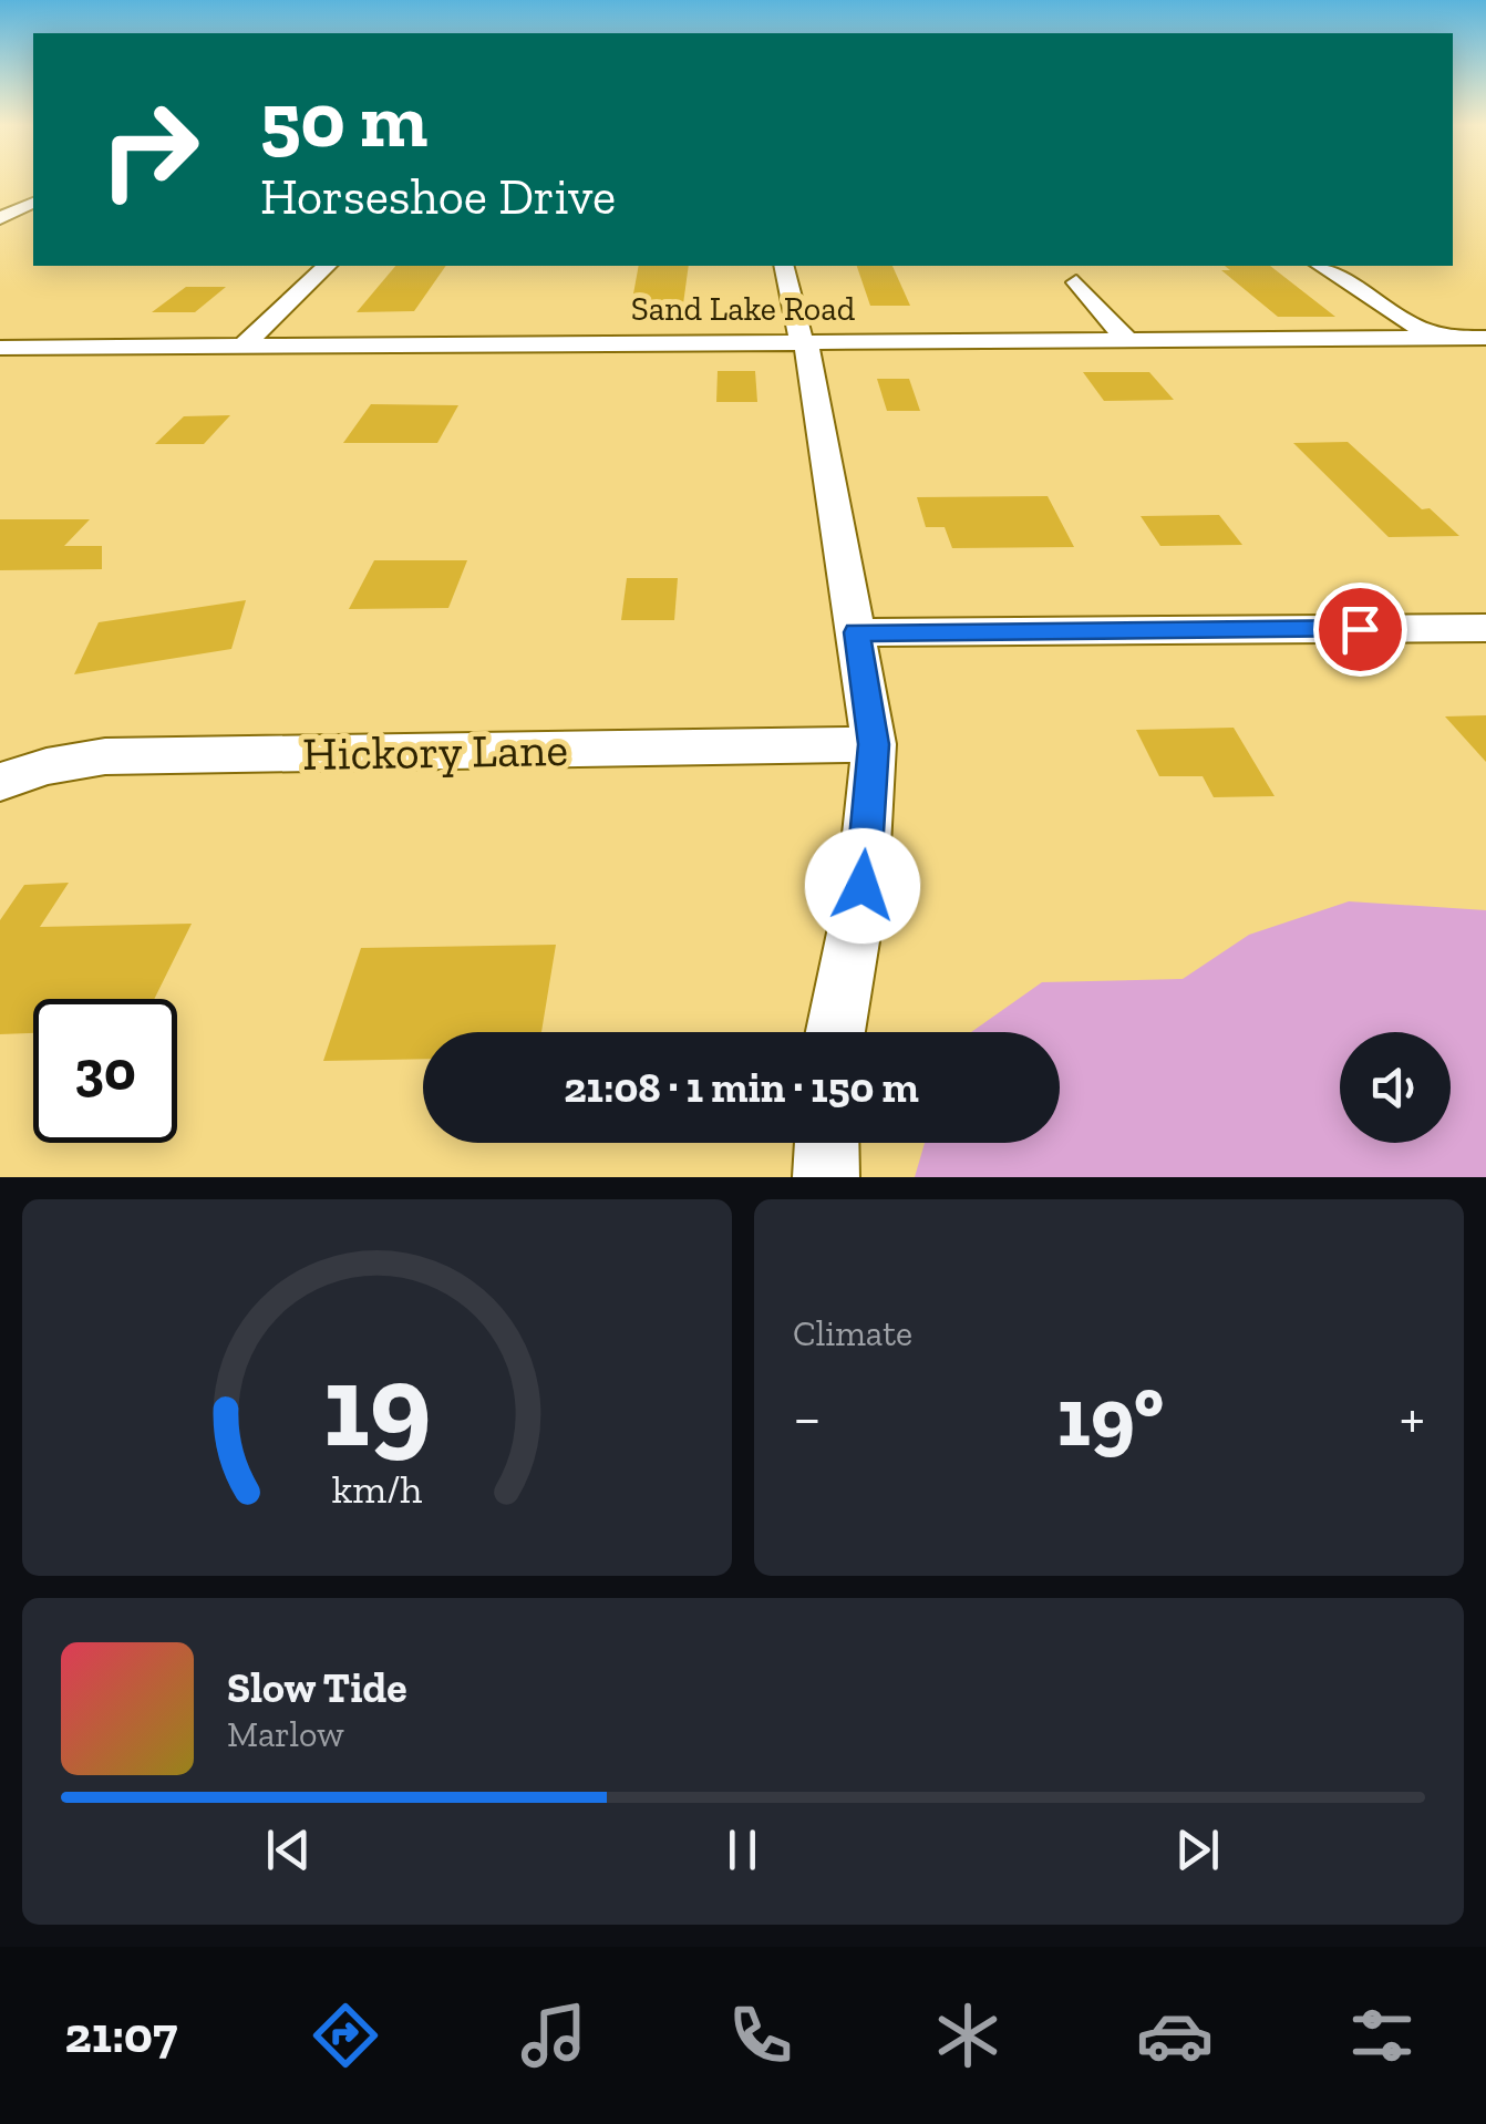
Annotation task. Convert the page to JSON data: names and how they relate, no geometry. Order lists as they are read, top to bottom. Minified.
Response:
{"streets":{"street":["Sand Lake Road","Hickory Lane"]},"page":{"turn":["50 m","Horseshoe Drive"],"limit":"30","trip":"21:08 · 1 min · 150 m","tile":"Climate","heat":["−","19°","+"],"song":["Slow Tide","Marlow"],"tabs":"21:07","gauge":["19","km/h"]}}
